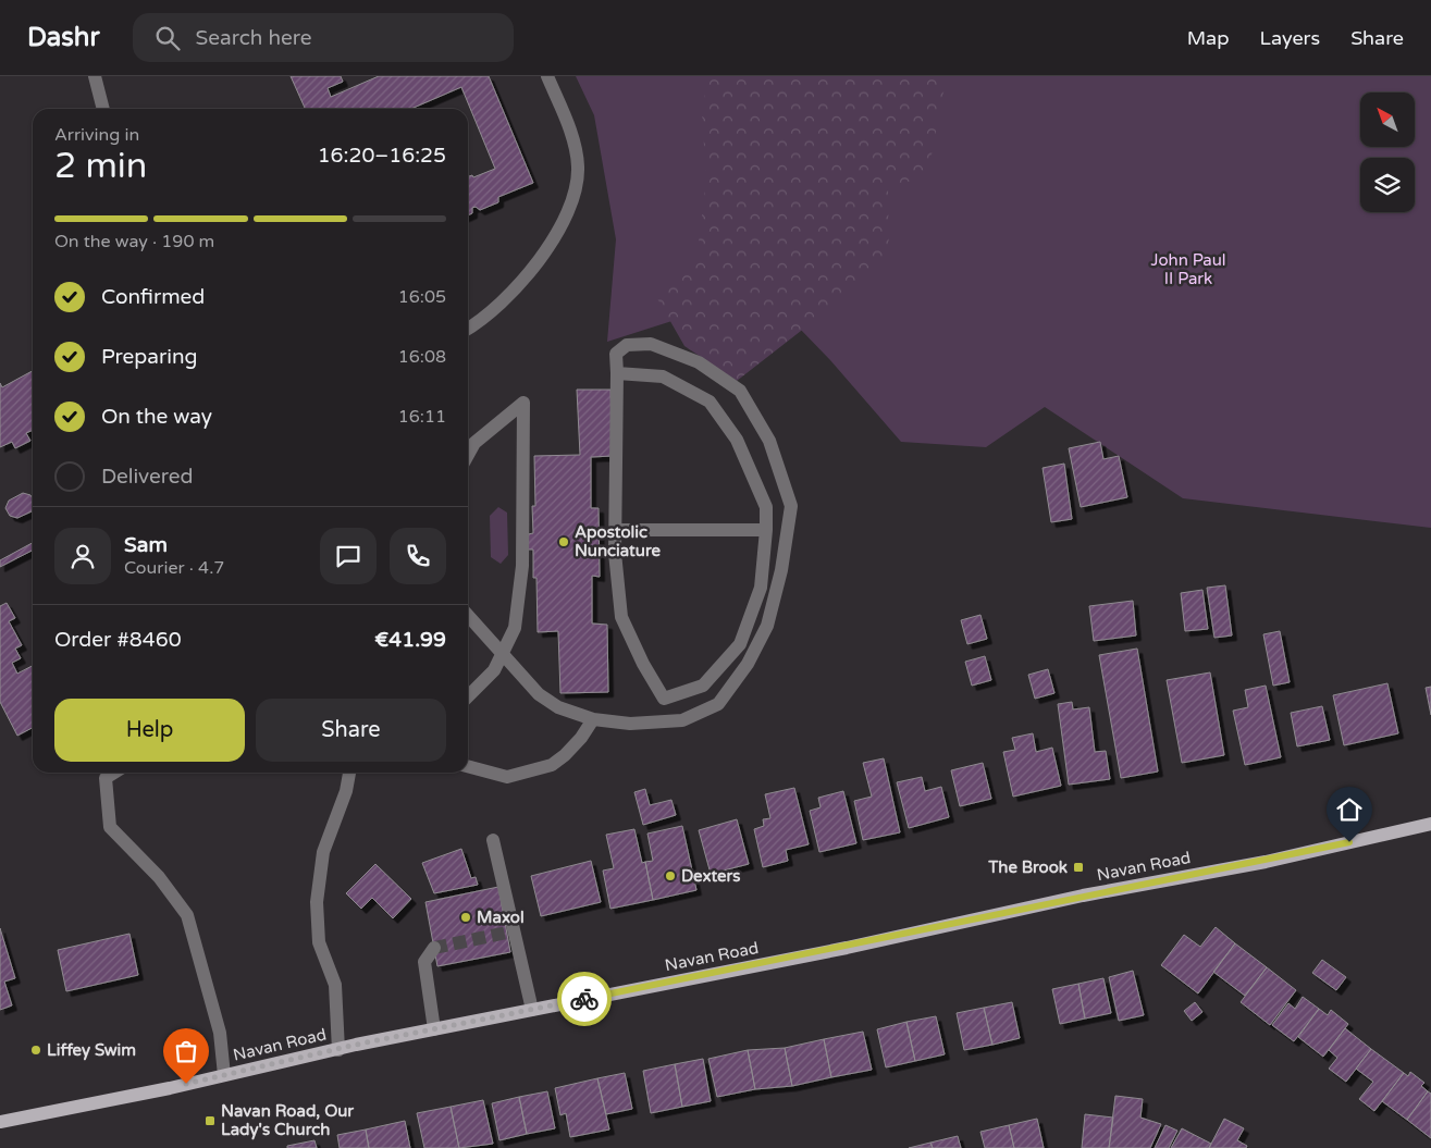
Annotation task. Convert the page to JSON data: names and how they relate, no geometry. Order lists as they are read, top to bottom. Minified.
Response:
{"streets":{"main road":["Navan Road"]},"parks":["John Paul II Park"],"places":{"other":["Apostolic Nunciature","Dexters","Maxol","Liffey Swim"],"transit":["The Brook","Navan Road, Our Lady's Church"]},"north":"top left","page":{"header":"Dashr","search":"Search here","nav":["Map","Layers","Share"],"heading":["2 min","Arriving in","16:20–16:25"],"panel":["Sam","Courier · 4.7","Order #8460","€41.99"],"bar":"On the way · 190 m","list":[["Confirmed","16:05"],["Preparing","16:08"],["On the way","16:11"],"Delivered"],"buttons":["Help","Share"]}}
